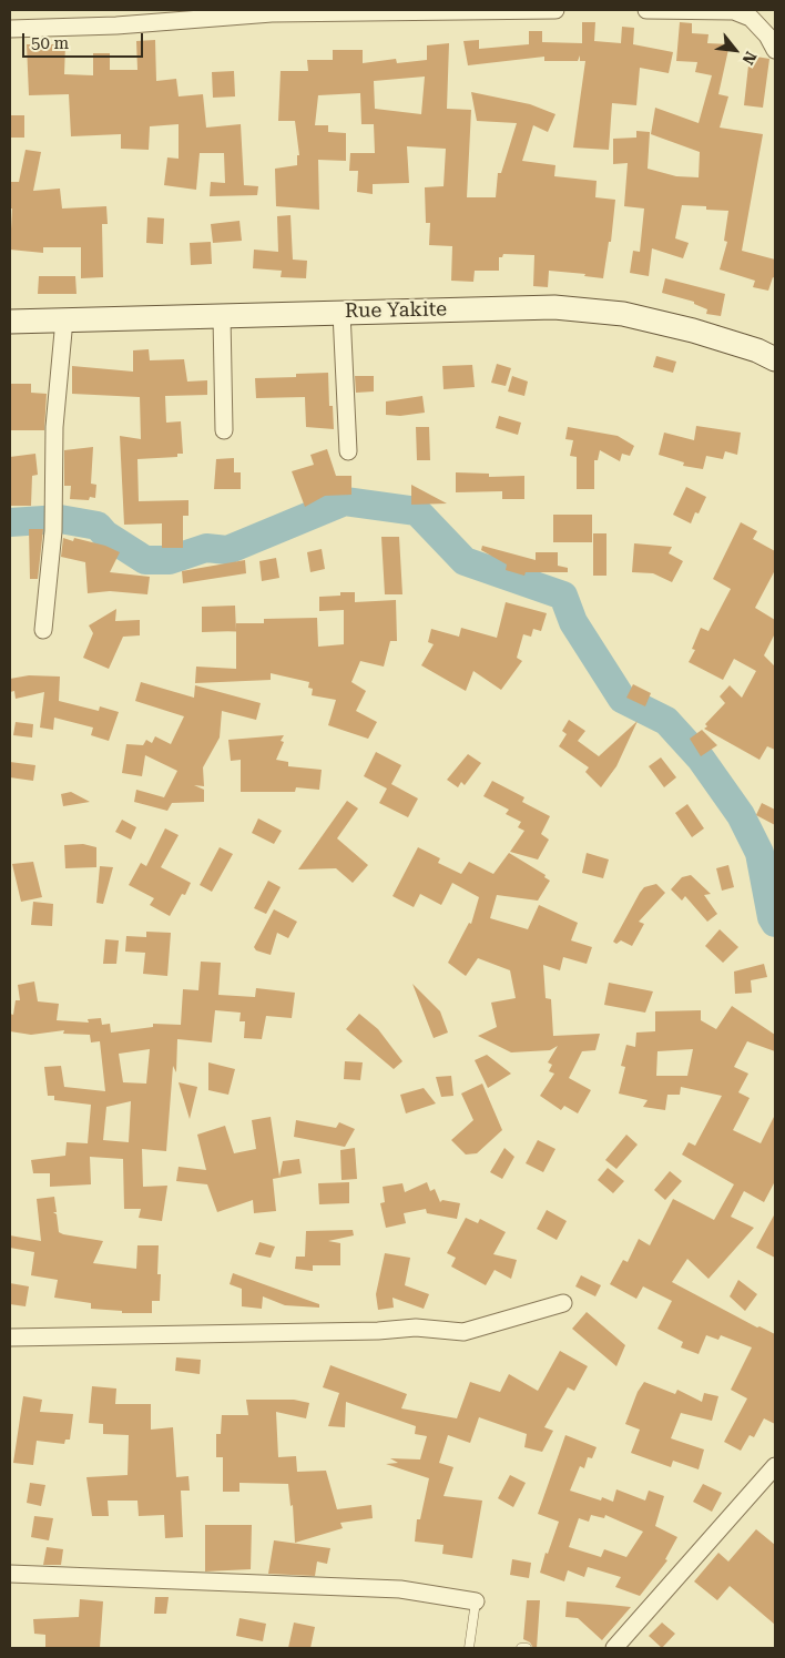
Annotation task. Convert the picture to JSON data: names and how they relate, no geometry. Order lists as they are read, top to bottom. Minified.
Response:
{"streets":{"main road":["Rue Yakite"]},"scale_bar":"50 m","north":"bottom right"}
